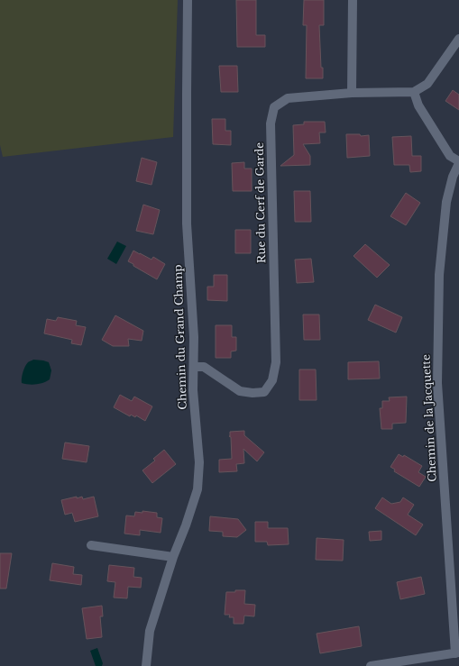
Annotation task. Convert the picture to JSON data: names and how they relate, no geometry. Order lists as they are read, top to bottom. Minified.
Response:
{"streets":{"street":["Rue du Cerf de Garde","Chemin du Grand Champ","Chemin de la Jacquette"]},"crossings":[["Rue du Cerf de Garde","Chemin du Grand Champ"]]}
